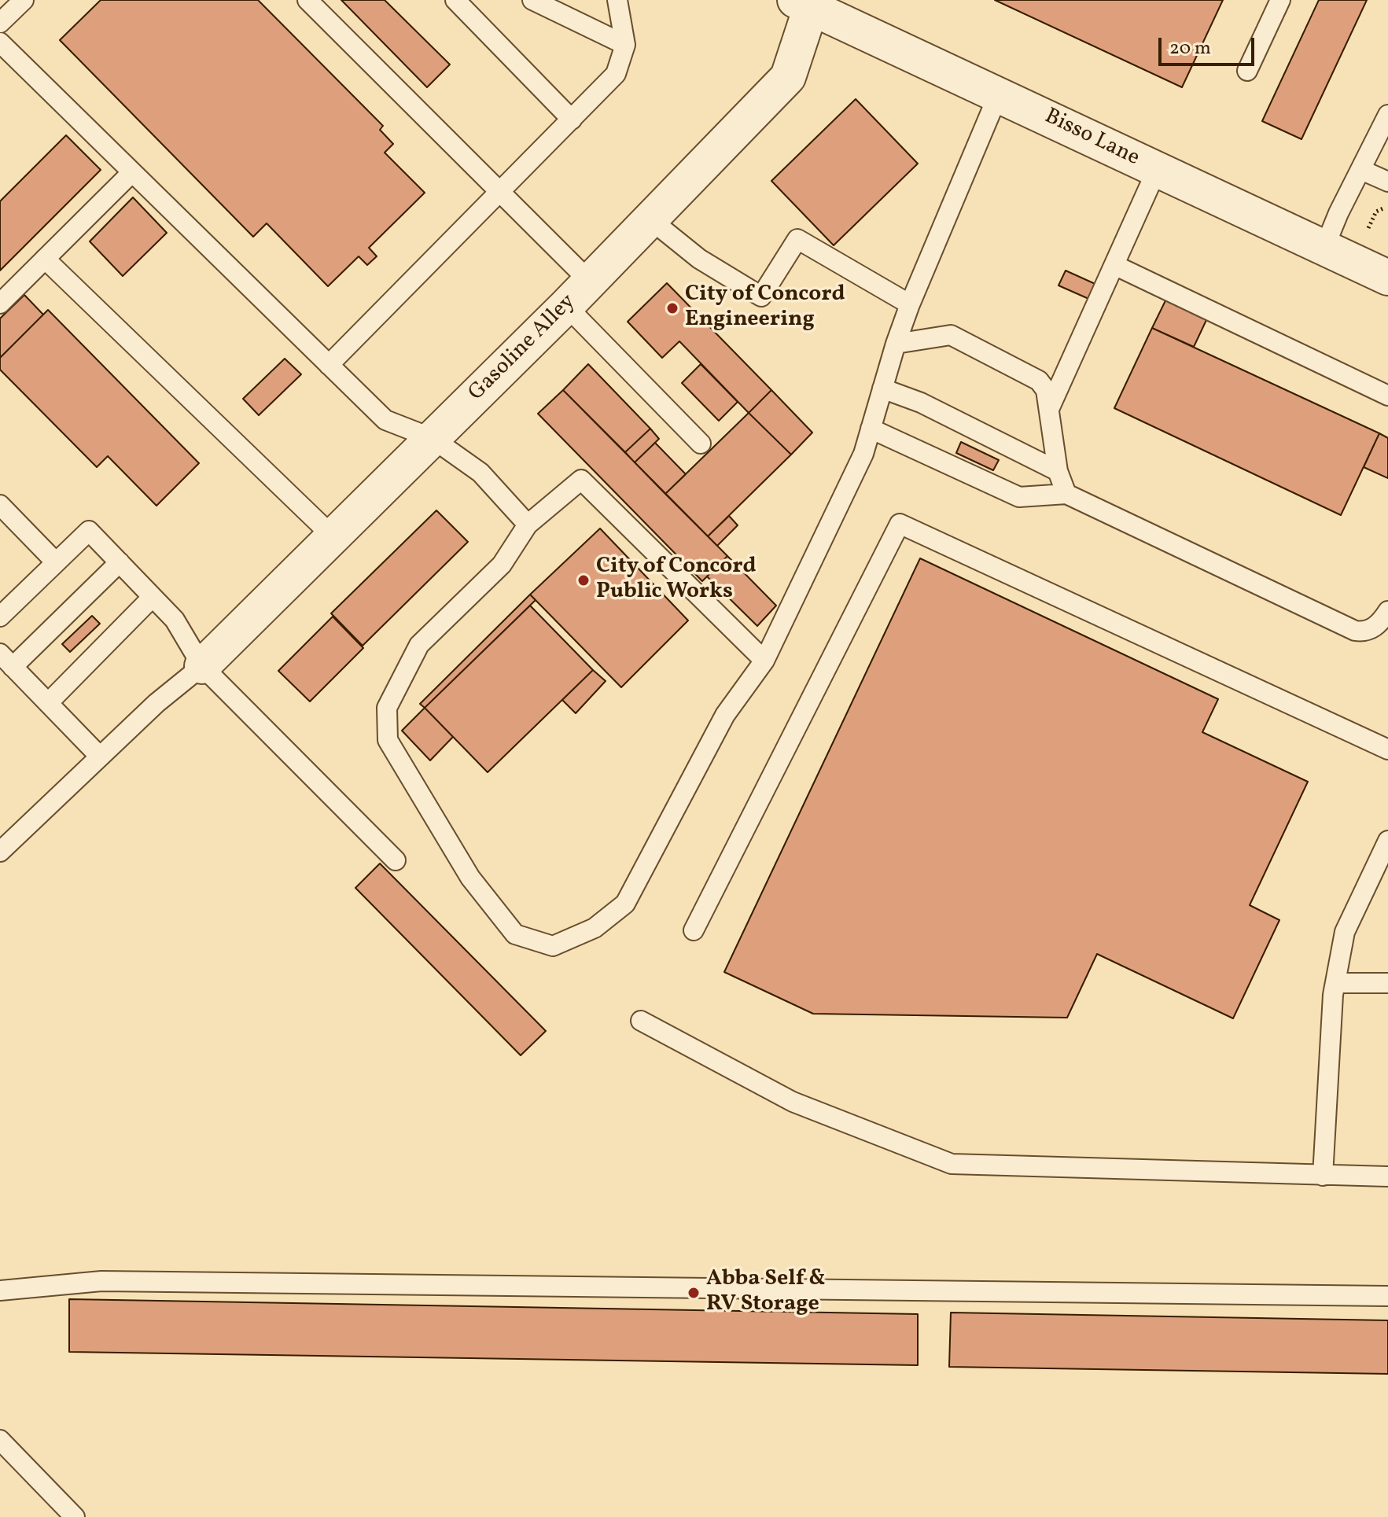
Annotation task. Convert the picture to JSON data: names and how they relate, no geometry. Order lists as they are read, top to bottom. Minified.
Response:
{"streets":{"street":["Bisso Lane","Gasoline Alley"]},"crossings":[["Bisso Lane","Gasoline Alley"]],"places":["City of Concord Engineering","City of Concord Public Works","Abba Self & RV Storage"],"scale_bar":"20 m"}
